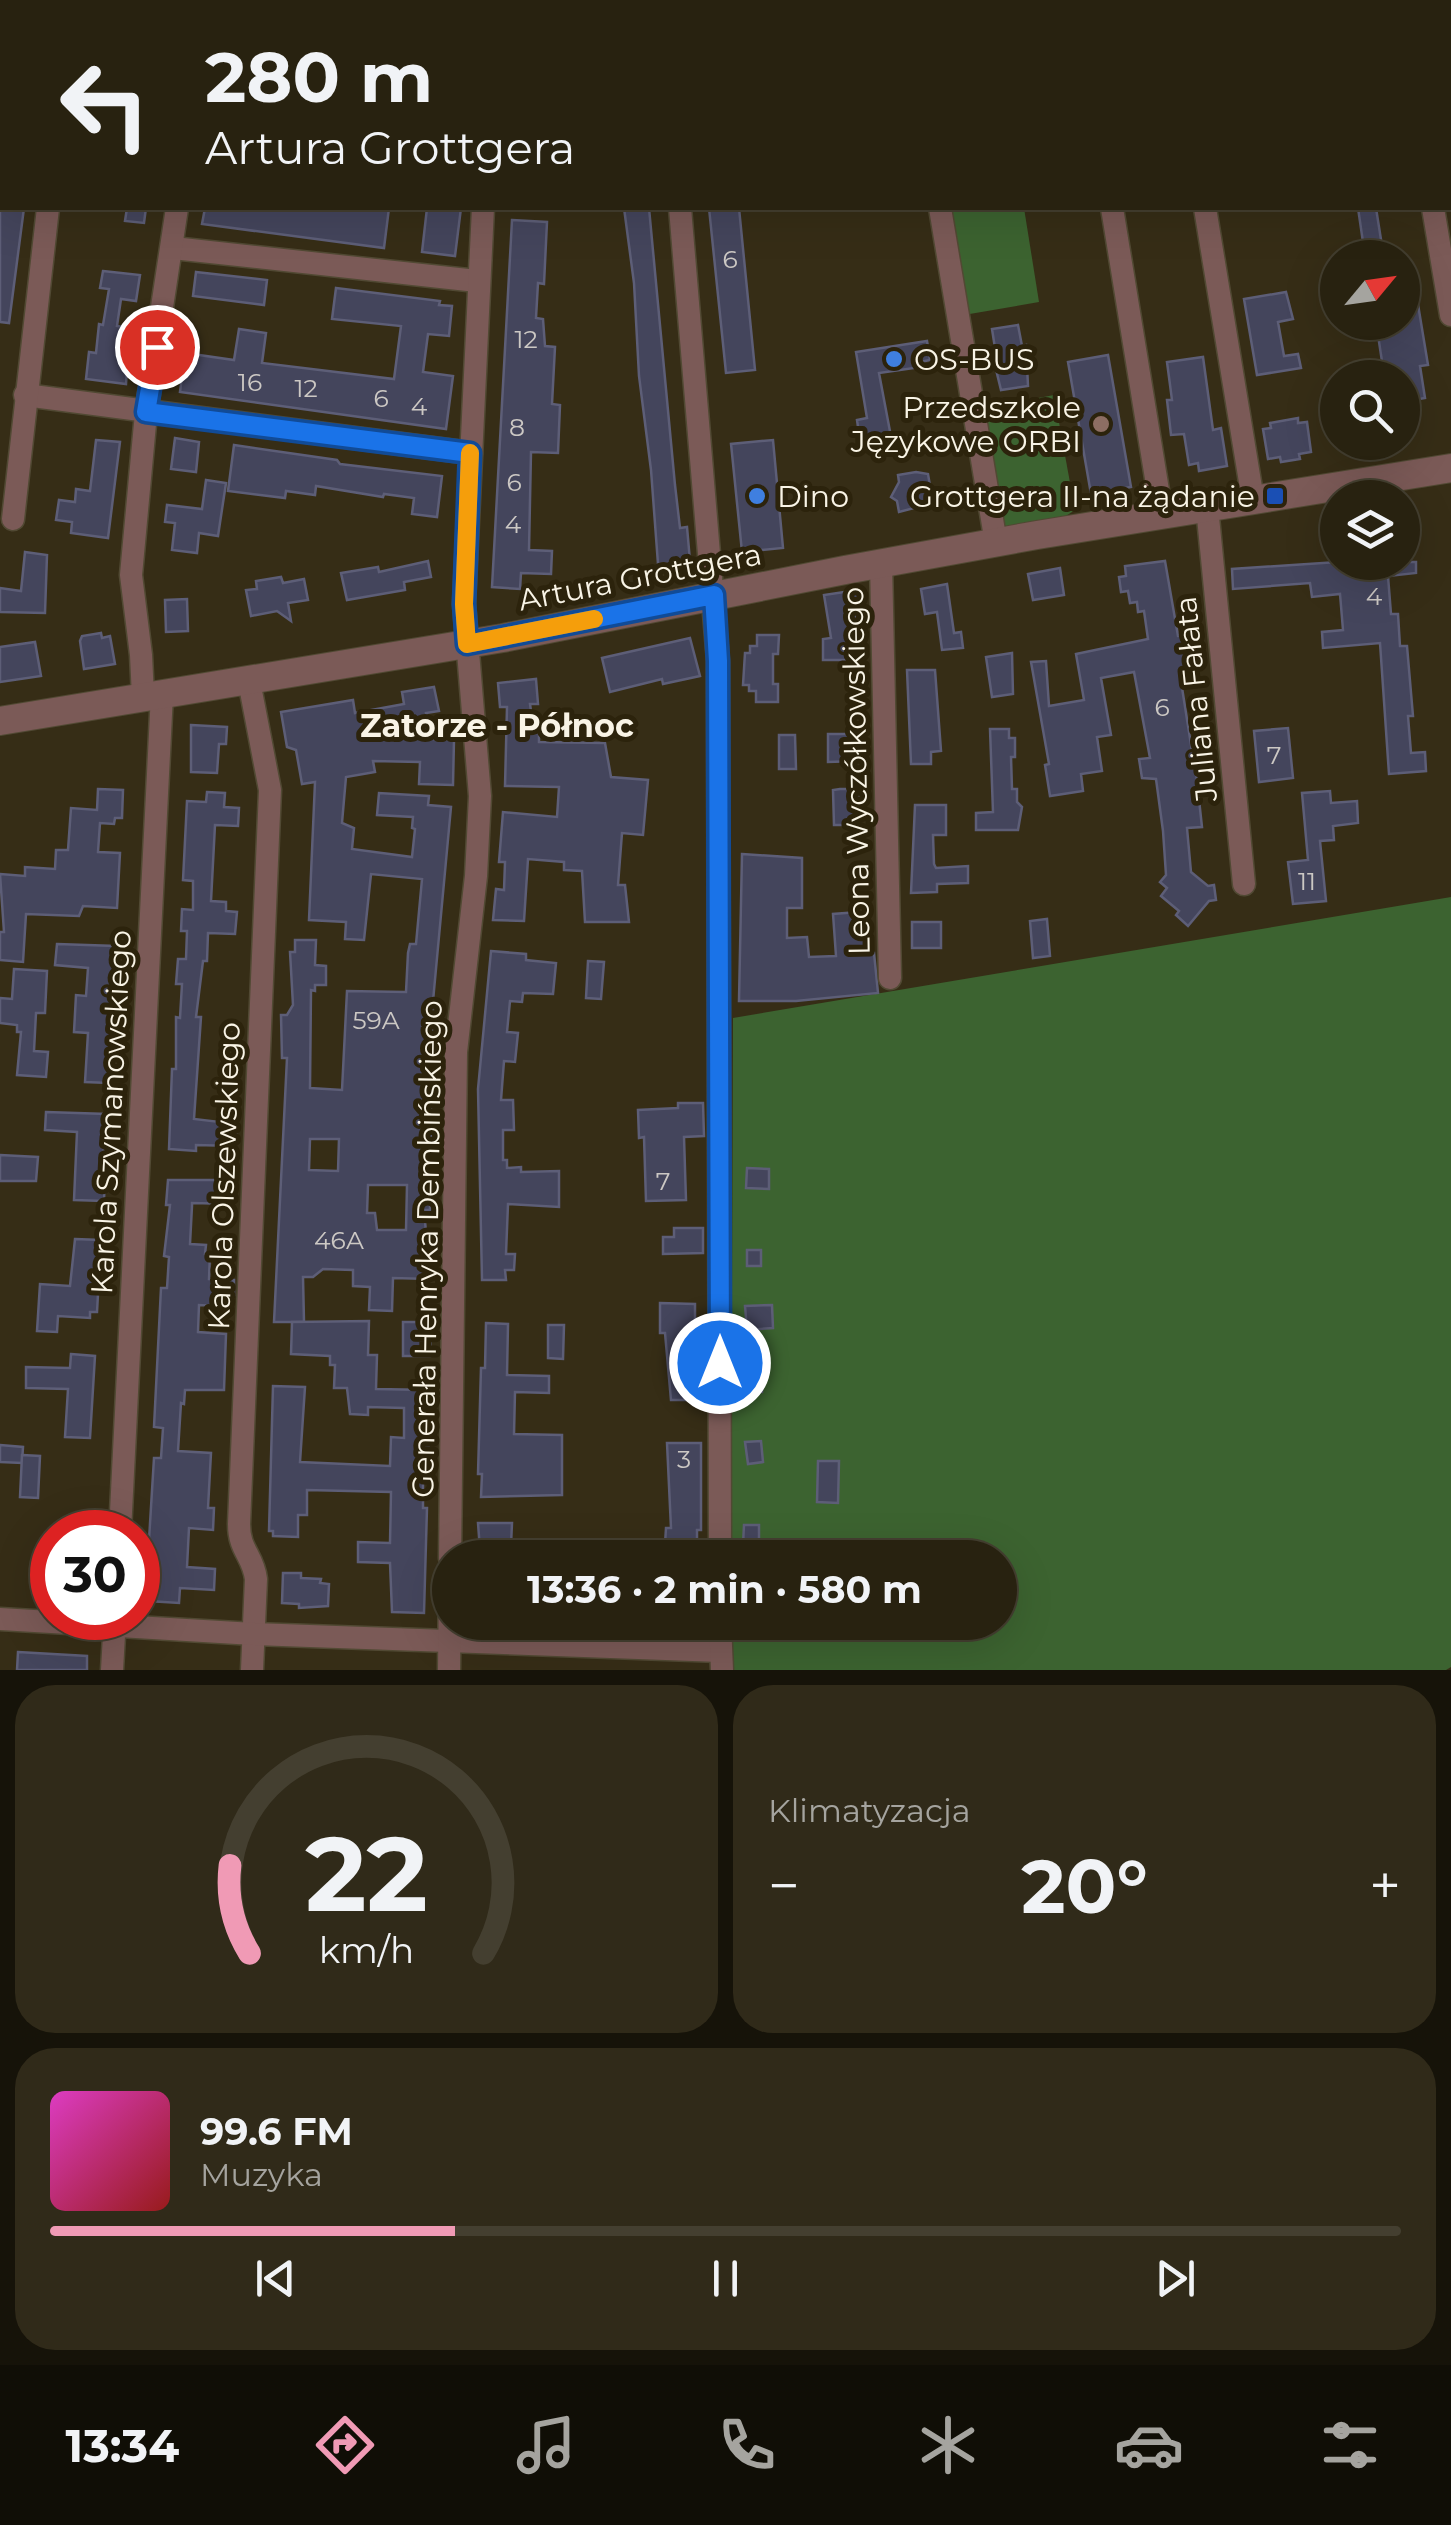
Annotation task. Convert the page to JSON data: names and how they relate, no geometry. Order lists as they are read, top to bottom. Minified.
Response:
{"streets":{"street":["Artura Grottgera","Juliana Fałata","Leona Wyczółkowskiego","Karola Szymanowskiego","Karola Olszewskiego","Generała Henryka Dembińskiego"]},"crossings":[["Artura Grottgera","Juliana Fałata"],["Artura Grottgera","Leona Wyczółkowskiego"],["Artura Grottgera","Karola Szymanowskiego"],["Artura Grottgera","Karola Olszewskiego"],["Artura Grottgera","Generała Henryka Dembińskiego"]],"districts":["Zatorze - Północ"],"places":{"other":["OS-BUS","Przedszkole Językowe ORBI","Dino"],"transit":["Grottgera II-na żądanie"]},"house_numbers":["6","12","16","12","6","4","8","6","4","4","6","7","11","59A","7","46A","3"],"north":"top right","page":{"turn":["280 m","Artura Grottgera"],"limit":"30","trip":"13:36 · 2 min · 580 m","tile":"Klimatyzacja","heat":["−","20°","+"],"song":["99.6 FM","Muzyka"],"tabs":"13:34","gauge":["22","km/h"]}}
